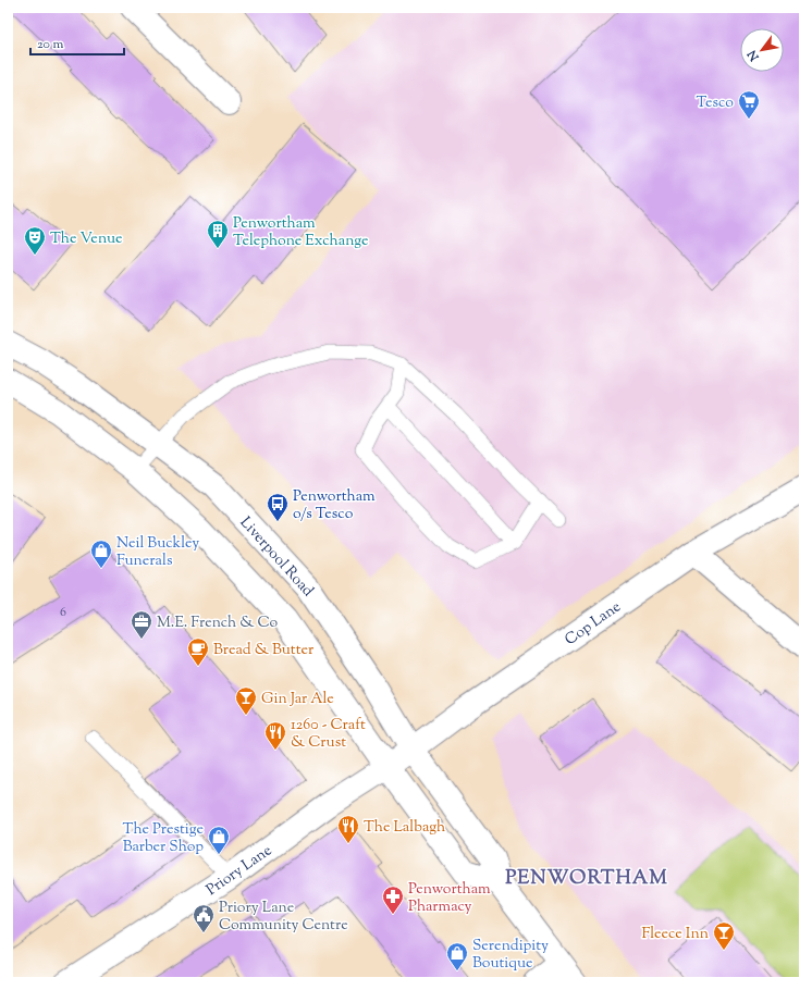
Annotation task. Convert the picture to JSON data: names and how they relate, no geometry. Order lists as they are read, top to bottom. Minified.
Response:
{"streets":{"street":["Liverpool Road","Cop Lane","Priory Lane"]},"crossings":[["Liverpool Road","Cop Lane"],["Cop Lane","Priory Lane"]],"districts":["PENWORTHAM"],"places":{"supermarket":["Tesco"],"building":["Penwortham Telephone Exchange"],"theatre":["The Venue"],"bus stop":["Penwortham o/s Tesco"],"shop":["Neil Buckley Funerals","The Prestige Barber Shop","Serendipity Boutique"],"office":["M.E. French & Co"],"cafe":["Bread & Butter"],"bar":["Gin Jar Ale","Fleece Inn"],"restaurant":["1260 - Craft & Crust","The Lalbagh"],"pharmacy":["Penwortham Pharmacy"],"public building":["Priory Lane Community Centre"]},"house_numbers":["6"],"scale_bar":"20 m","north":"bottom left"}
